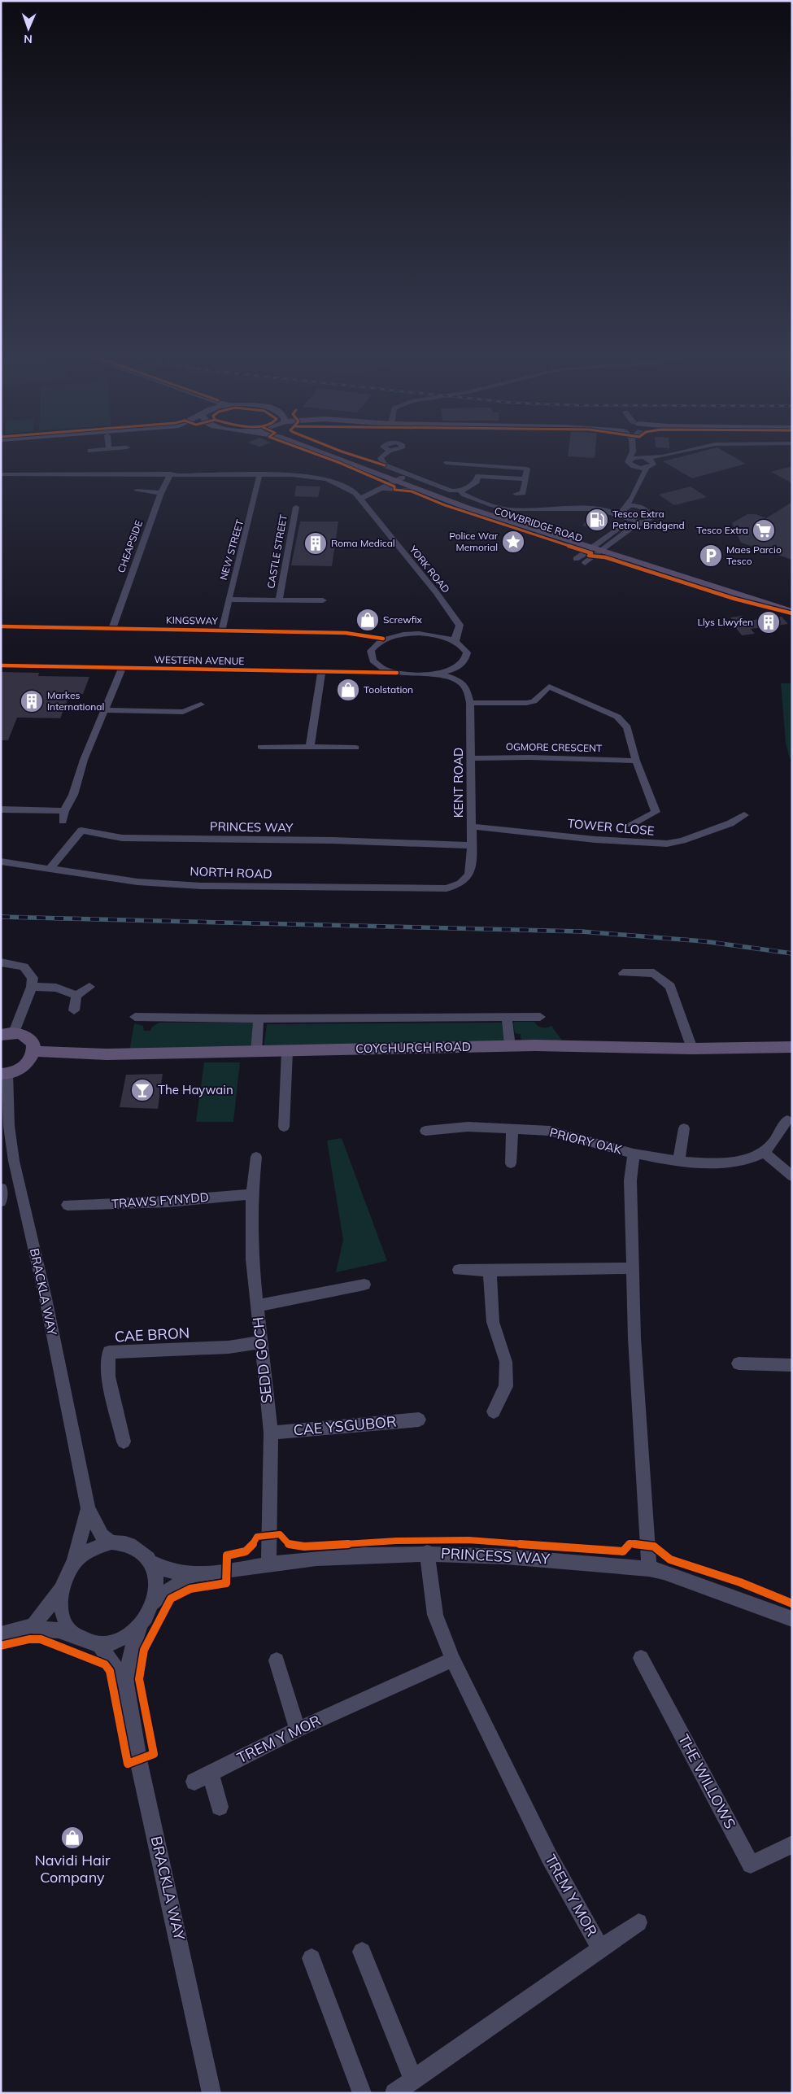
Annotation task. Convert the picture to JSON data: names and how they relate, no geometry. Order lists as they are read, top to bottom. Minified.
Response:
{"streets":{"main road":["COWBRIDGE ROAD","COYCHURCH ROAD"],"street":["CHEAPSIDE","NEW STREET","CASTLE STREET","YORK ROAD","KINGSWAY","WESTERN AVENUE","OGMORE CRESCENT","KENT ROAD","PRINCES WAY","TOWER CLOSE","NORTH ROAD","PRIORY OAK","TRAWS FYNYDD","BRACKLA WAY","CAE BRON","SEDD GOCH","CAE YSGUBOR","PRINCESS WAY","TREM Y MOR","THE WILLOWS"]},"crossings":[["CHEAPSIDE","KINGSWAY"],["NEW STREET","KINGSWAY"],["OGMORE CRESCENT","KENT ROAD"],["KENT ROAD","PRINCES WAY"],["KENT ROAD","TOWER CLOSE"],["KENT ROAD","NORTH ROAD"],["PRINCES WAY","NORTH ROAD"],["PRIORY OAK","PRINCESS WAY"],["TRAWS FYNYDD","SEDD GOCH"],["BRACKLA WAY","PRINCESS WAY"],["CAE BRON","SEDD GOCH"],["SEDD GOCH","CAE YSGUBOR"],["SEDD GOCH","PRINCESS WAY"],["PRINCESS WAY","TREM Y MOR"]],"places":{"fuel station":["Tesco Extra Petrol, Bridgend"],"supermarket":["Tesco Extra"],"place":["Police War Memorial"],"building":["Roma Medical","Llys Llwyfen","Markes International"],"parking":["Maes Parcio Tesco"],"shop":["Screwfix","Toolstation","Navidi Hair Company"],"bar":["The Haywain"]},"north":"bottom"}
